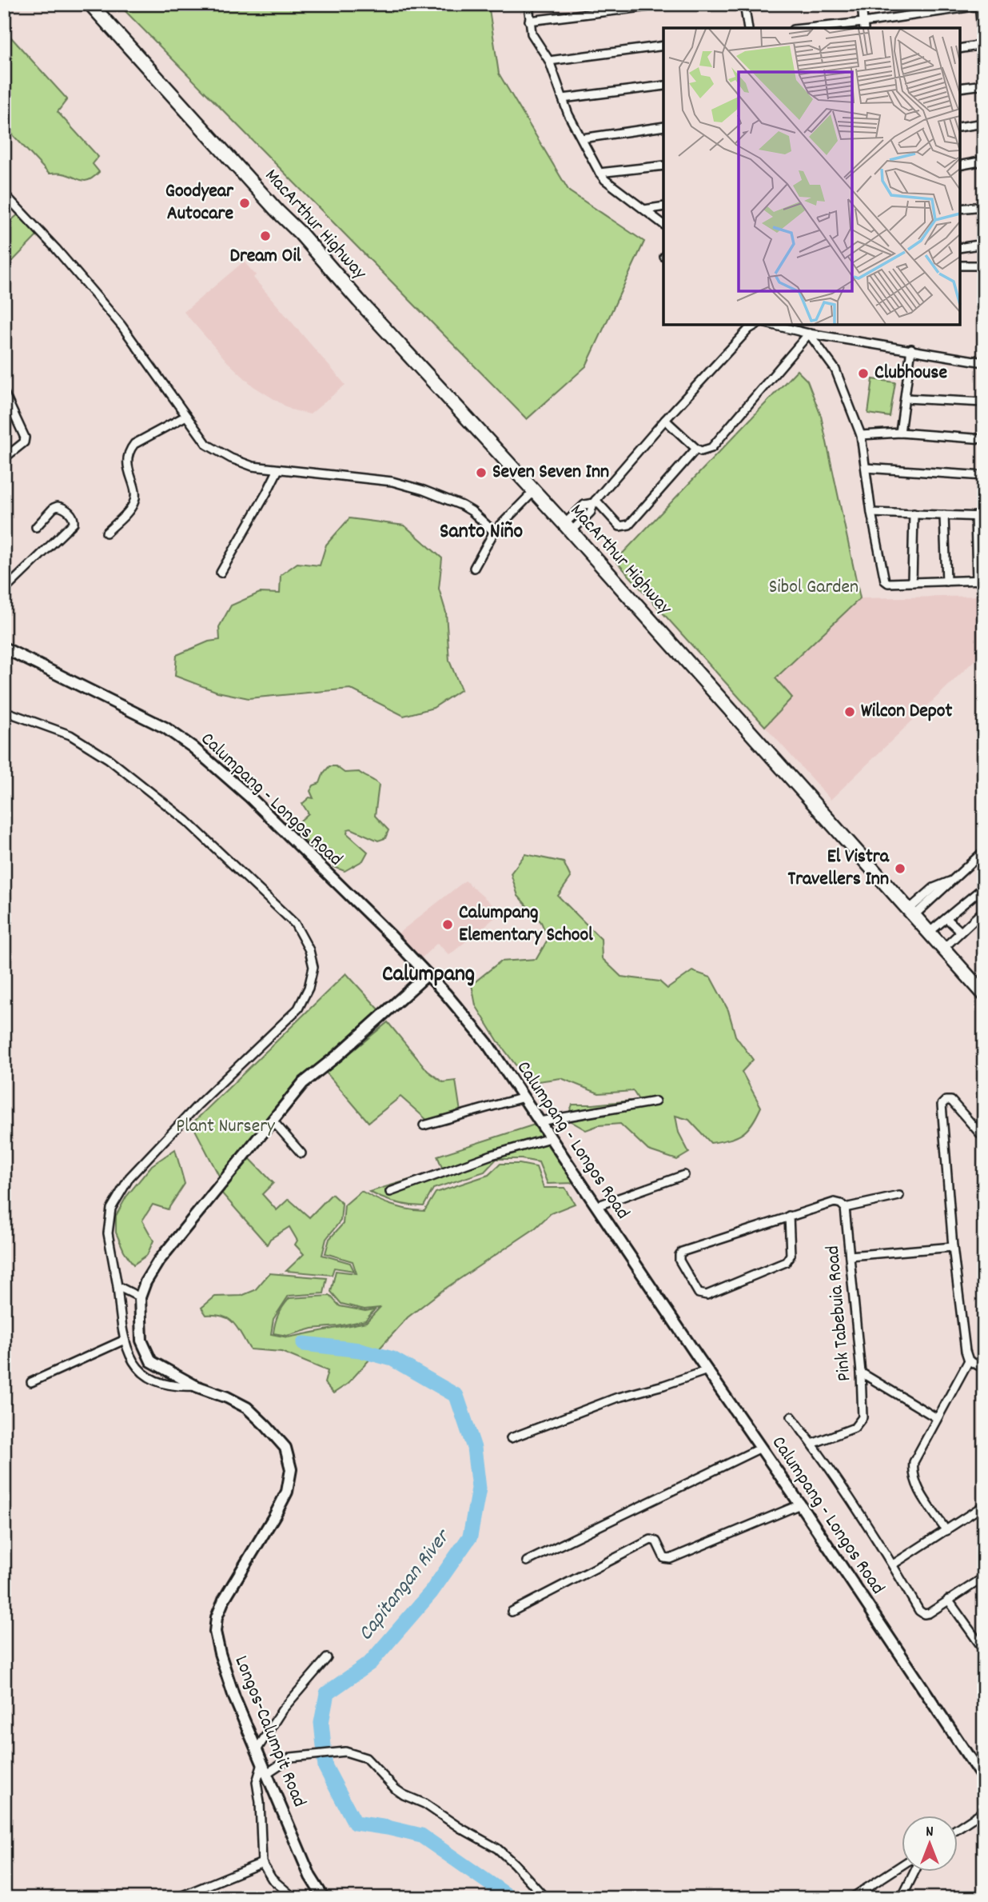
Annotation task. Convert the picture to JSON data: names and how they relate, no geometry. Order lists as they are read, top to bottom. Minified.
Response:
{"streets":{"highway":["MacArthur Highway"],"street":["Calumpang - Longos Road","Pink Tabebuia Road","Longos-Calumpit Road"]},"crossings":[["Calumpang - Longos Road","Longos-Calumpit Road"]],"districts":["Santo Niño","Calumpang"],"water":["Capitangan River"],"parks":["Sibol Garden","Plant Nursery"],"places":["Goodyear Autocare","Dream Oil","Clubhouse","Seven Seven Inn","Wilcon Depot","El Vistra Travellers Inn","Calumpang Elementary School"],"north":"top"}
